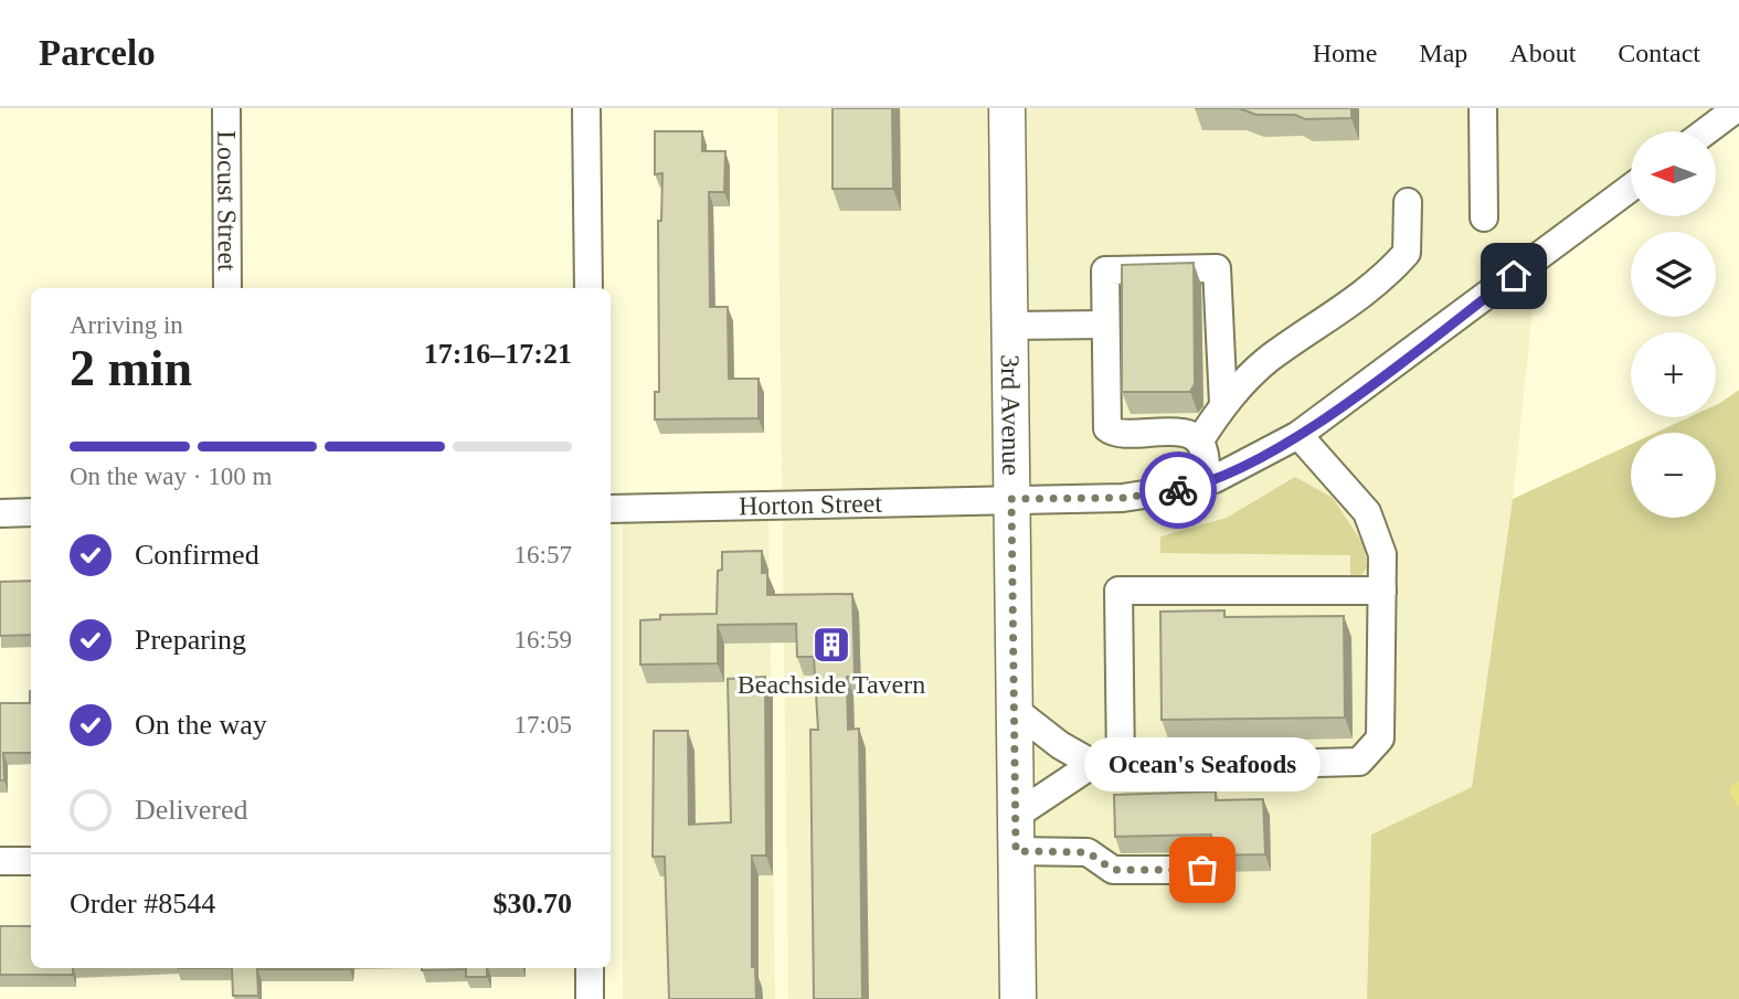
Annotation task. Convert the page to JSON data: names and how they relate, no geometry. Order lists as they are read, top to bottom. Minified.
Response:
{"streets":{"main road":["3rd Avenue"],"street":["Locust Street","Horton Street"]},"crossings":[["3rd Avenue","Horton Street"]],"places":{"building":["Beachside Tavern"],"other":["Ocean's Seafoods"]},"north":"left","page":{"header":"Parcelo","nav":["Home","Map","About","Contact"],"map_buttons":["+","−"],"heading":["2 min","Arriving in","17:16–17:21"],"panel":["Order #8544","$30.70"],"bar":"On the way · 100 m","list":[["Confirmed","16:57"],["Preparing","16:59"],["On the way","17:05"],"Delivered"],"bubble":"Ocean's Seafoods"}}
